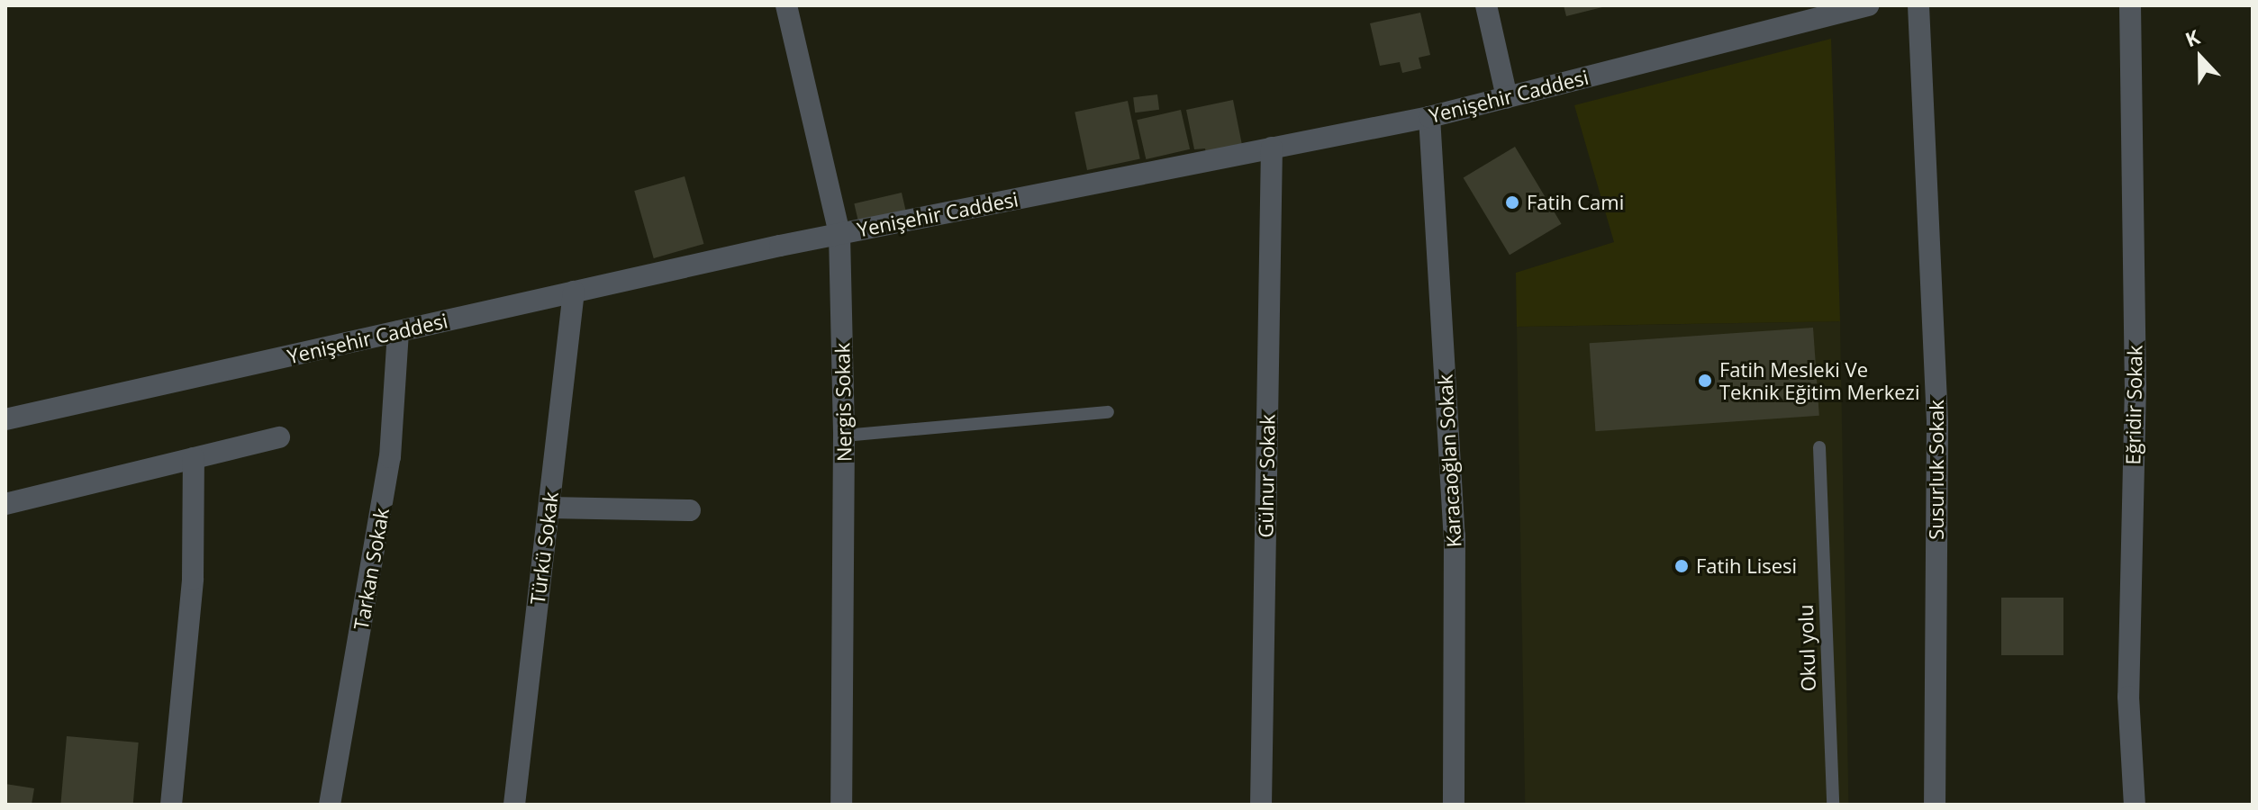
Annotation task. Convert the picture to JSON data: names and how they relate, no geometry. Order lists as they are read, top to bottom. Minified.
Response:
{"streets":{"street":["Yenişehir Caddesi","Nergis Sokak","Eğridir Sokak","Karacaoğlan Sokak","Susurluk Sokak","Gülnur Sokak","Türkü Sokak","Tarkan Sokak"],"lane":["Okul yolu"]},"crossings":[["Yenişehir Caddesi","Nergis Sokak"],["Yenişehir Caddesi","Karacaoğlan Sokak"],["Yenişehir Caddesi","Gülnur Sokak"],["Yenişehir Caddesi","Türkü Sokak"],["Yenişehir Caddesi","Tarkan Sokak"]],"places":["Fatih Cami","Fatih Mesleki Ve Teknik Eğitim Merkezi","Fatih Lisesi"],"north":"top"}
